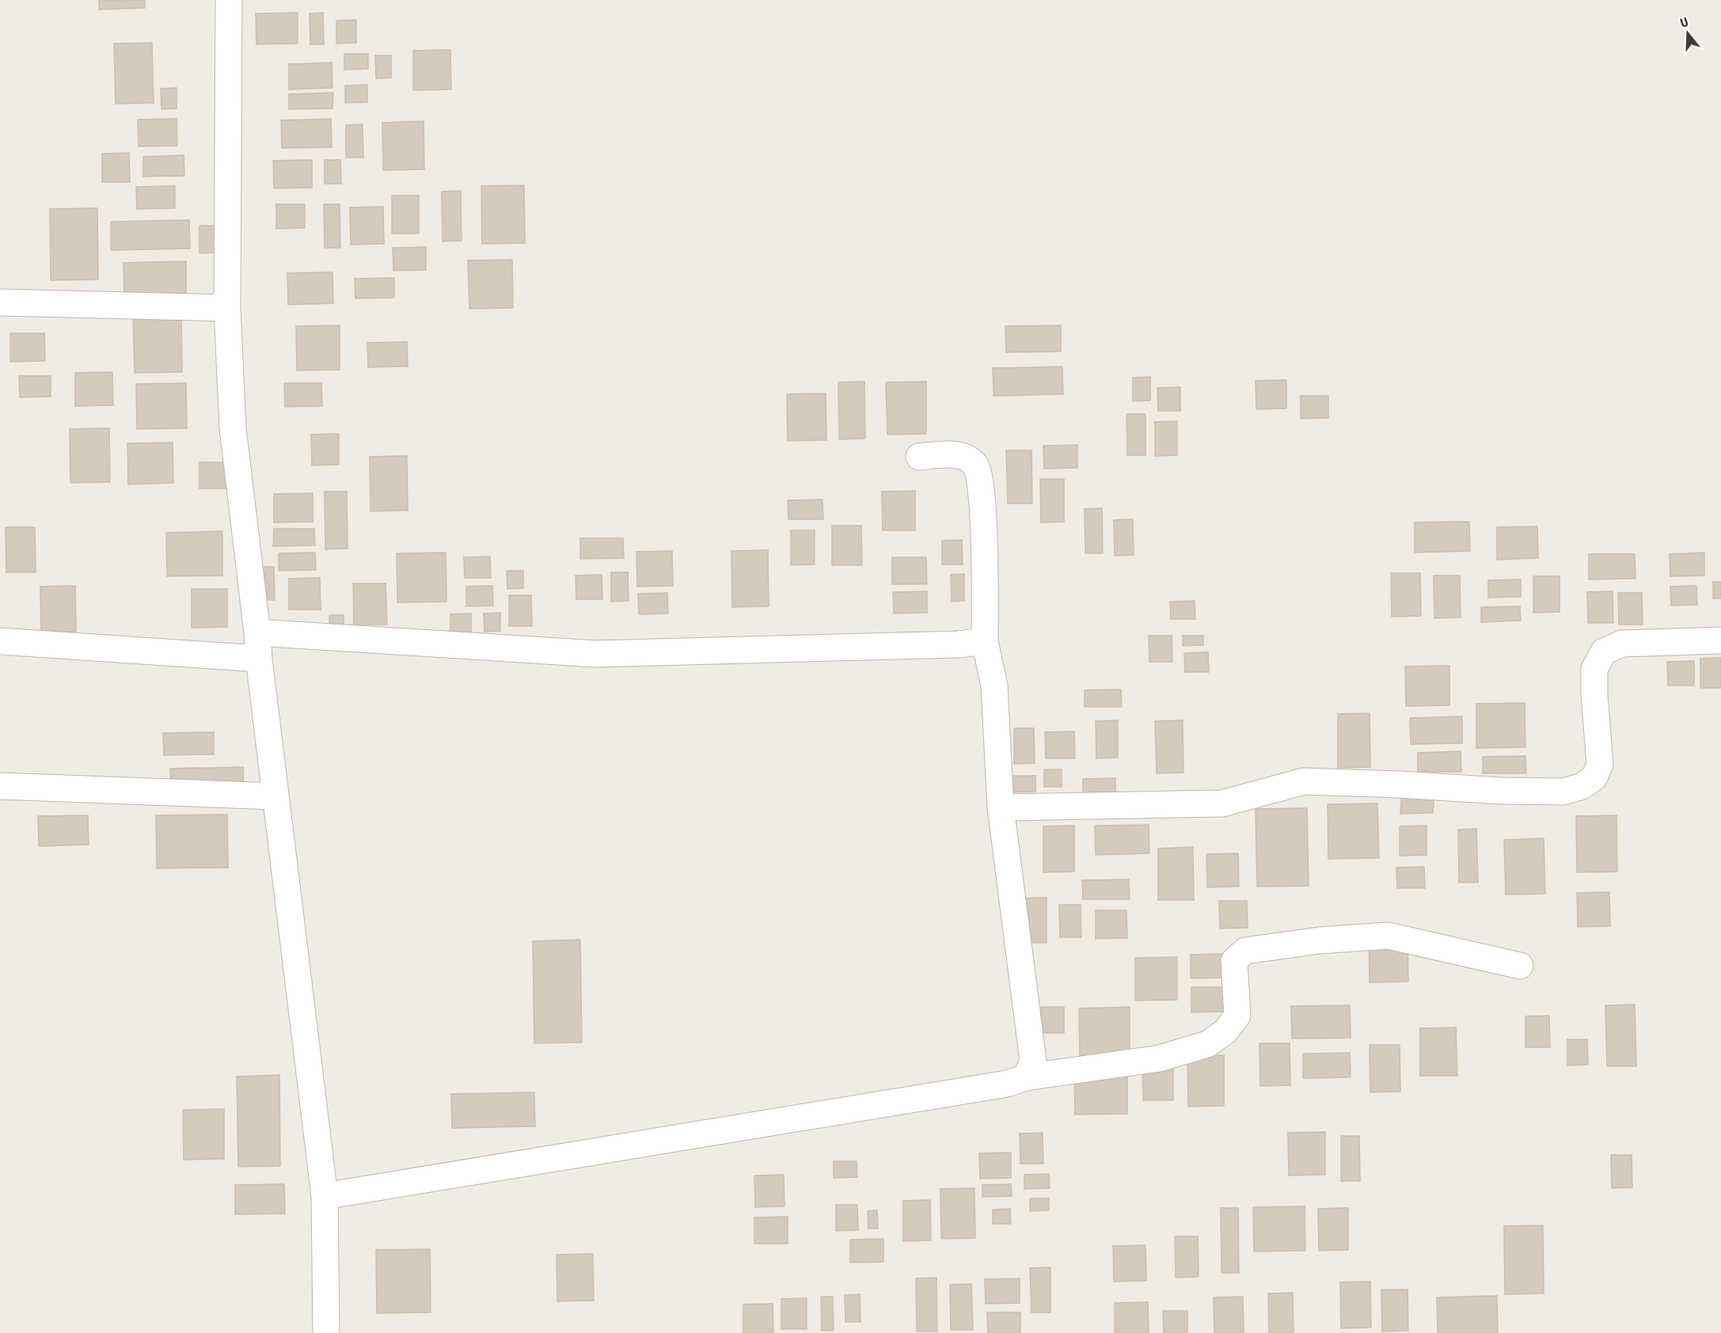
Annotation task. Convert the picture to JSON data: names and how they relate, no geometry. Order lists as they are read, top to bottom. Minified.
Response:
{"north":"top"}
